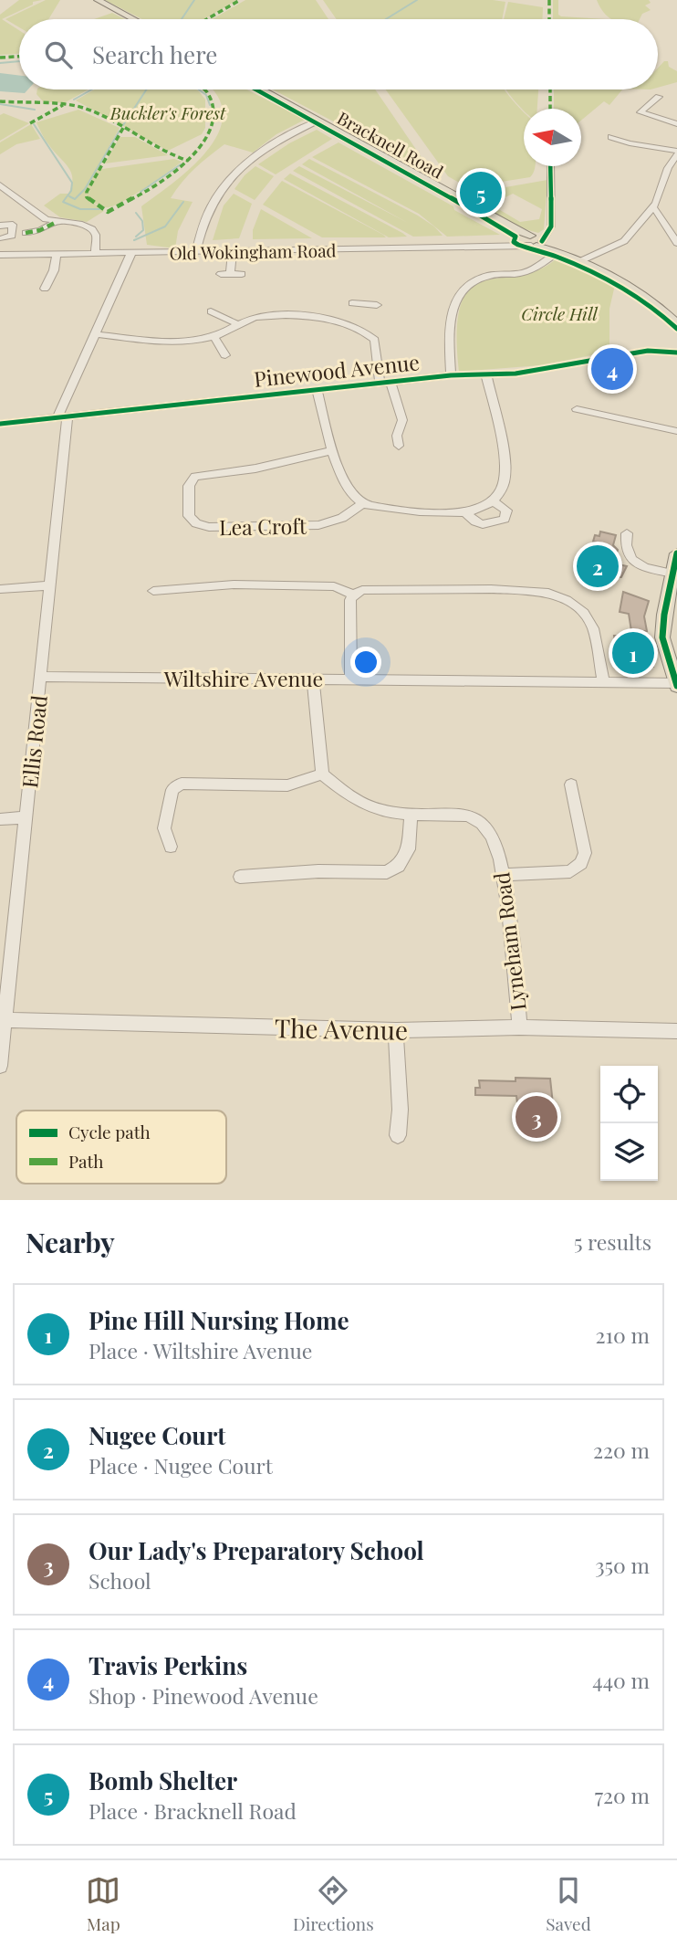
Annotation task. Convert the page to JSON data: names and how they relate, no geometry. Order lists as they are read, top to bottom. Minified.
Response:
{"streets":{"main road":["Bracknell Road"],"street":["Old Wokingham Road","Pinewood Avenue","Lea Croft","Wiltshire Avenue","Ellis Road","Lyneham Road","The Avenue"]},"crossings":[["Bracknell Road","Old Wokingham Road"],["Old Wokingham Road","Ellis Road"],["Pinewood Avenue","Ellis Road"],["Wiltshire Avenue","Ellis Road"],["Ellis Road","The Avenue"],["Lyneham Road","The Avenue"]],"parks":["Buckler's Forest","Circle Hill"],"legend":["Cycle path","Path"],"north":"left","page":{"search":"Search here","pins":["5","4","2","1","3"],"heading":["Nearby","5 results"],"list":[{"mark":"1","name":"Pine Hill Nursing Home","note":"Place · Wiltshire Avenue","value":"210 m"},{"mark":"2","name":"Nugee Court","note":"Place · Nugee Court","value":"220 m"},{"mark":"3","name":"Our Lady's Preparatory School","note":"School","value":"350 m"},{"mark":"4","name":"Travis Perkins","note":"Shop · Pinewood Avenue","value":"440 m"},{"mark":"5","name":"Bomb Shelter","note":"Place · Bracknell Road","value":"720 m"}],"nav":["Map","Directions","Saved"]}}
